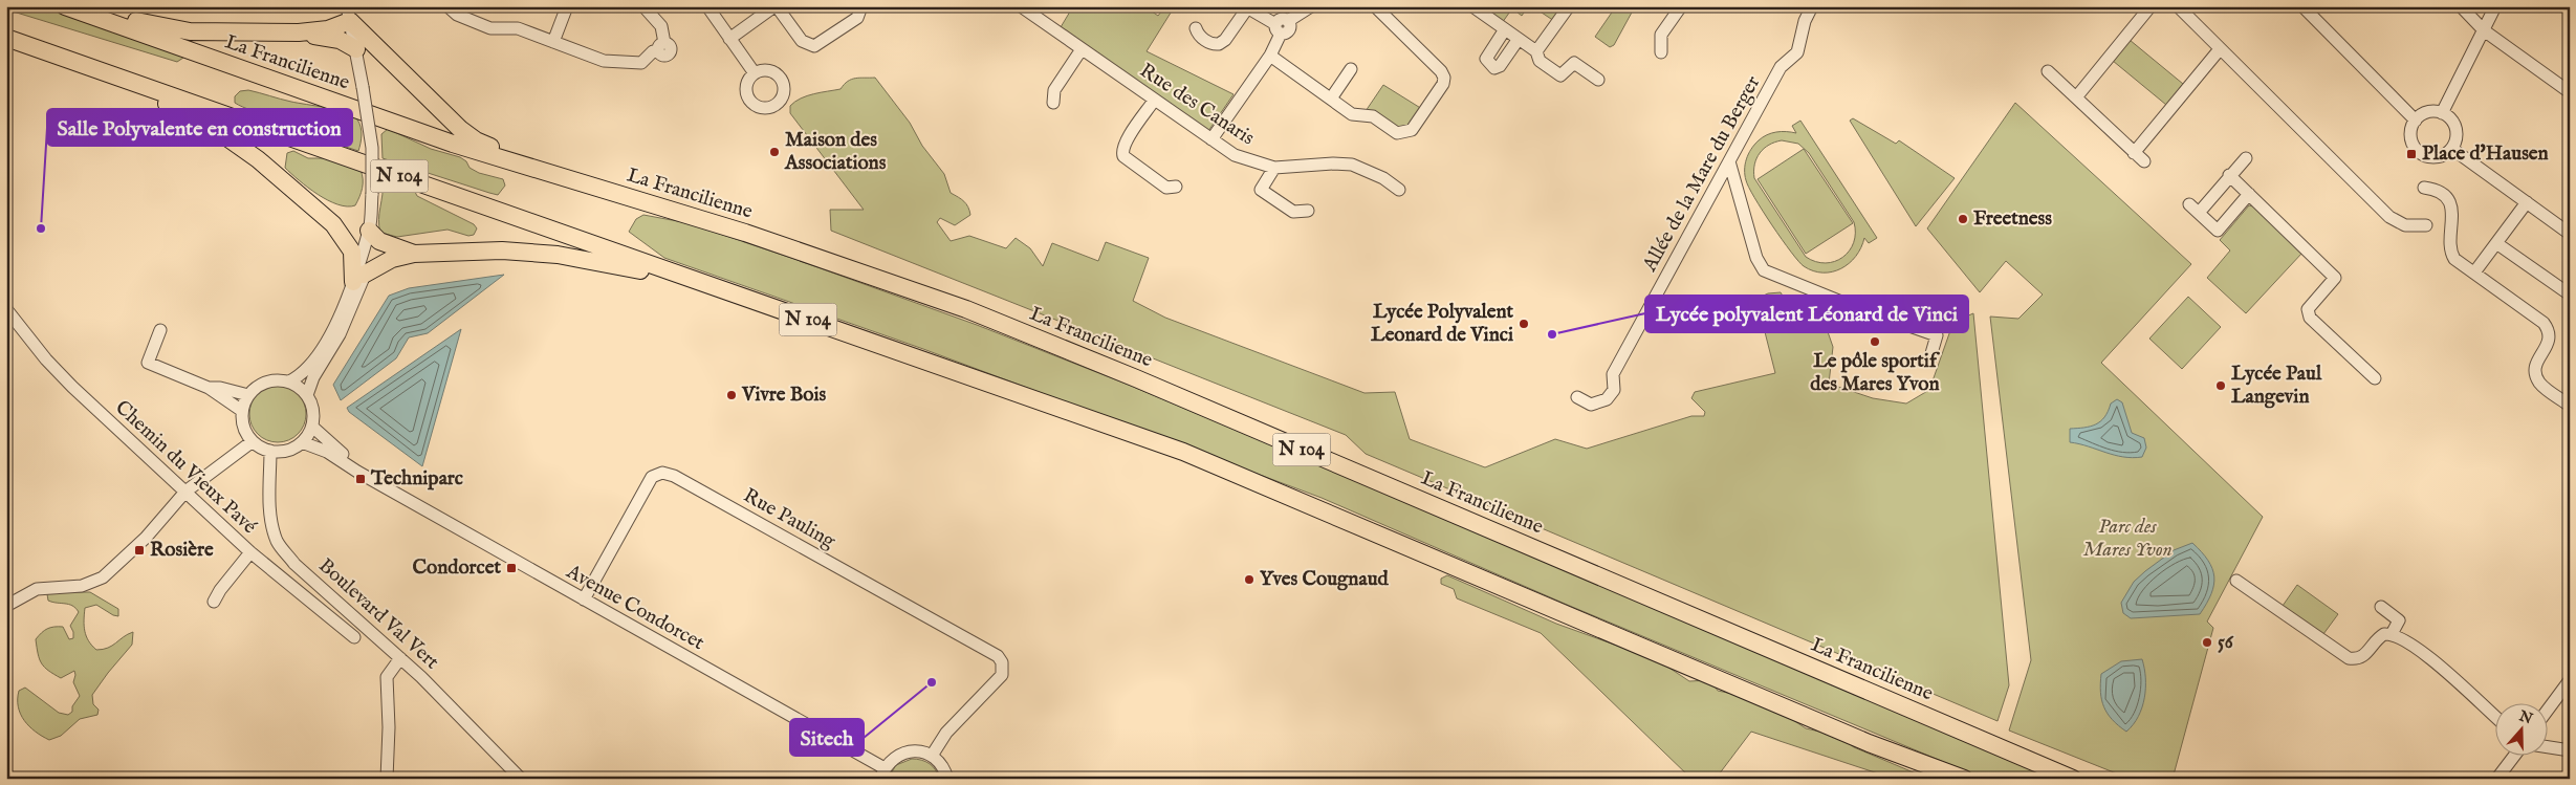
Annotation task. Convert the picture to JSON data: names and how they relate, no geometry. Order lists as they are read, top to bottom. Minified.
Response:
{"streets":{"highway":["La Francilienne","N 104"],"street":["Rue des Canaris","Allée de la Mare du Berger","Chemin du Vieux Pavé","Rue Pauling","Avenue Condorcet","Boulevard Val Vert"]},"crossings":[["Rue Pauling","Avenue Condorcet"],["Avenue Condorcet","Boulevard Val Vert"]],"parks":["Parc des Mares Yvon"],"places":{"other":["Maison des Associations","Freetness","Salle Polyvalente en construction","Lycée Polyvalent Leonard de Vinci","Lycée polyvalent Léonard de Vinci","Le pôle sportif des Mares Yvon","Lycée Paul Langevin","Vivre Bois","Yves Cougnaud","56","Sitech"],"transit":["Place d'Hausen","Techniparc","Rosière","Condorcet"]},"north":"top"}
